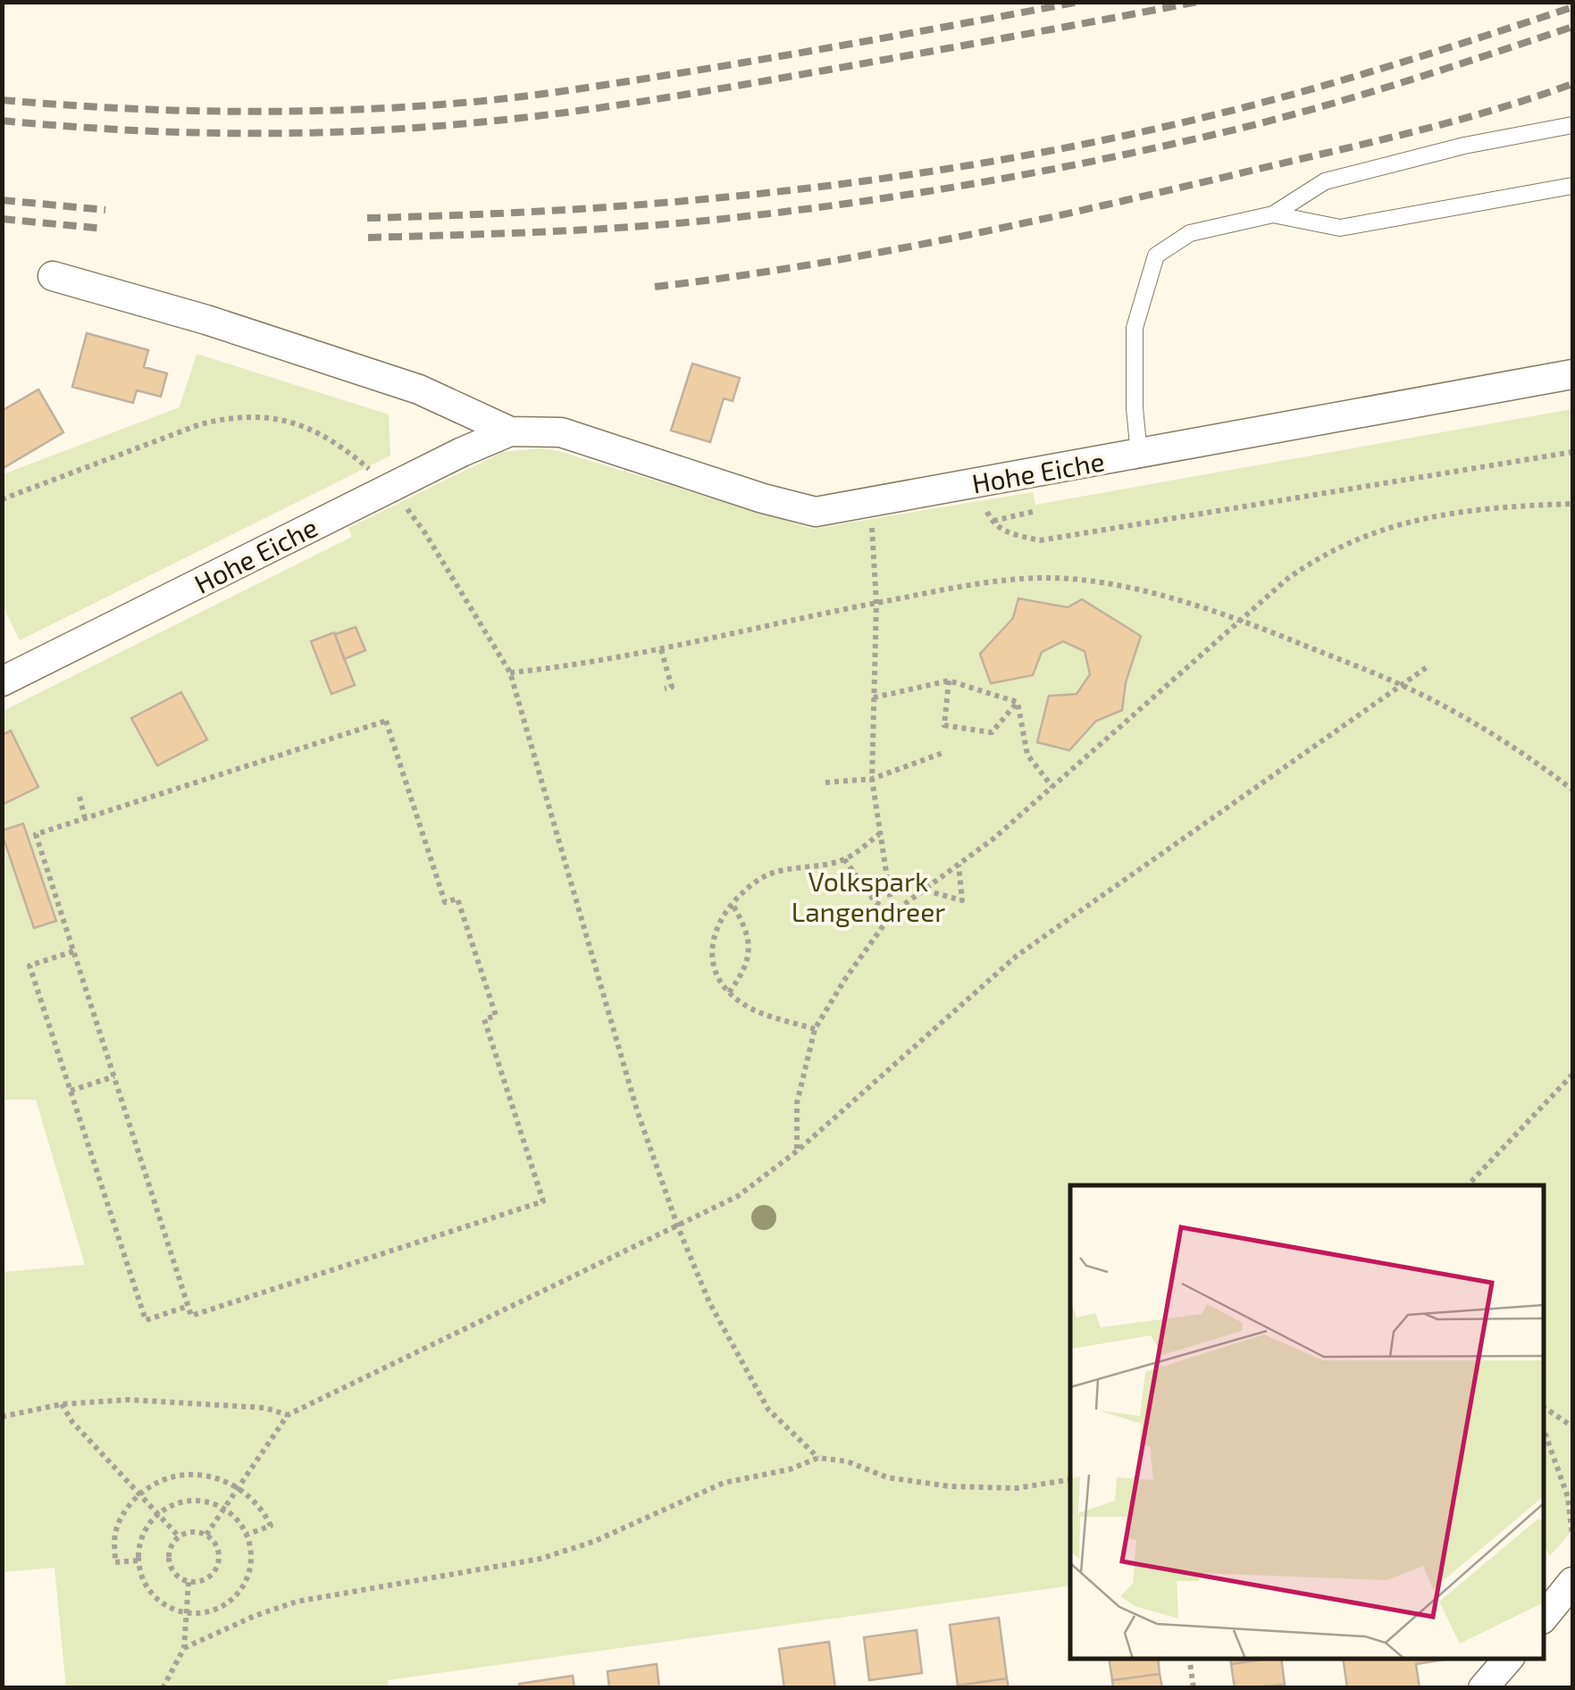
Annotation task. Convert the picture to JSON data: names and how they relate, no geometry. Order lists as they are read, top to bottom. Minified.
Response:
{"streets":{"street":["Hohe Eiche"]},"parks":["Volkspark Langendreer"]}
